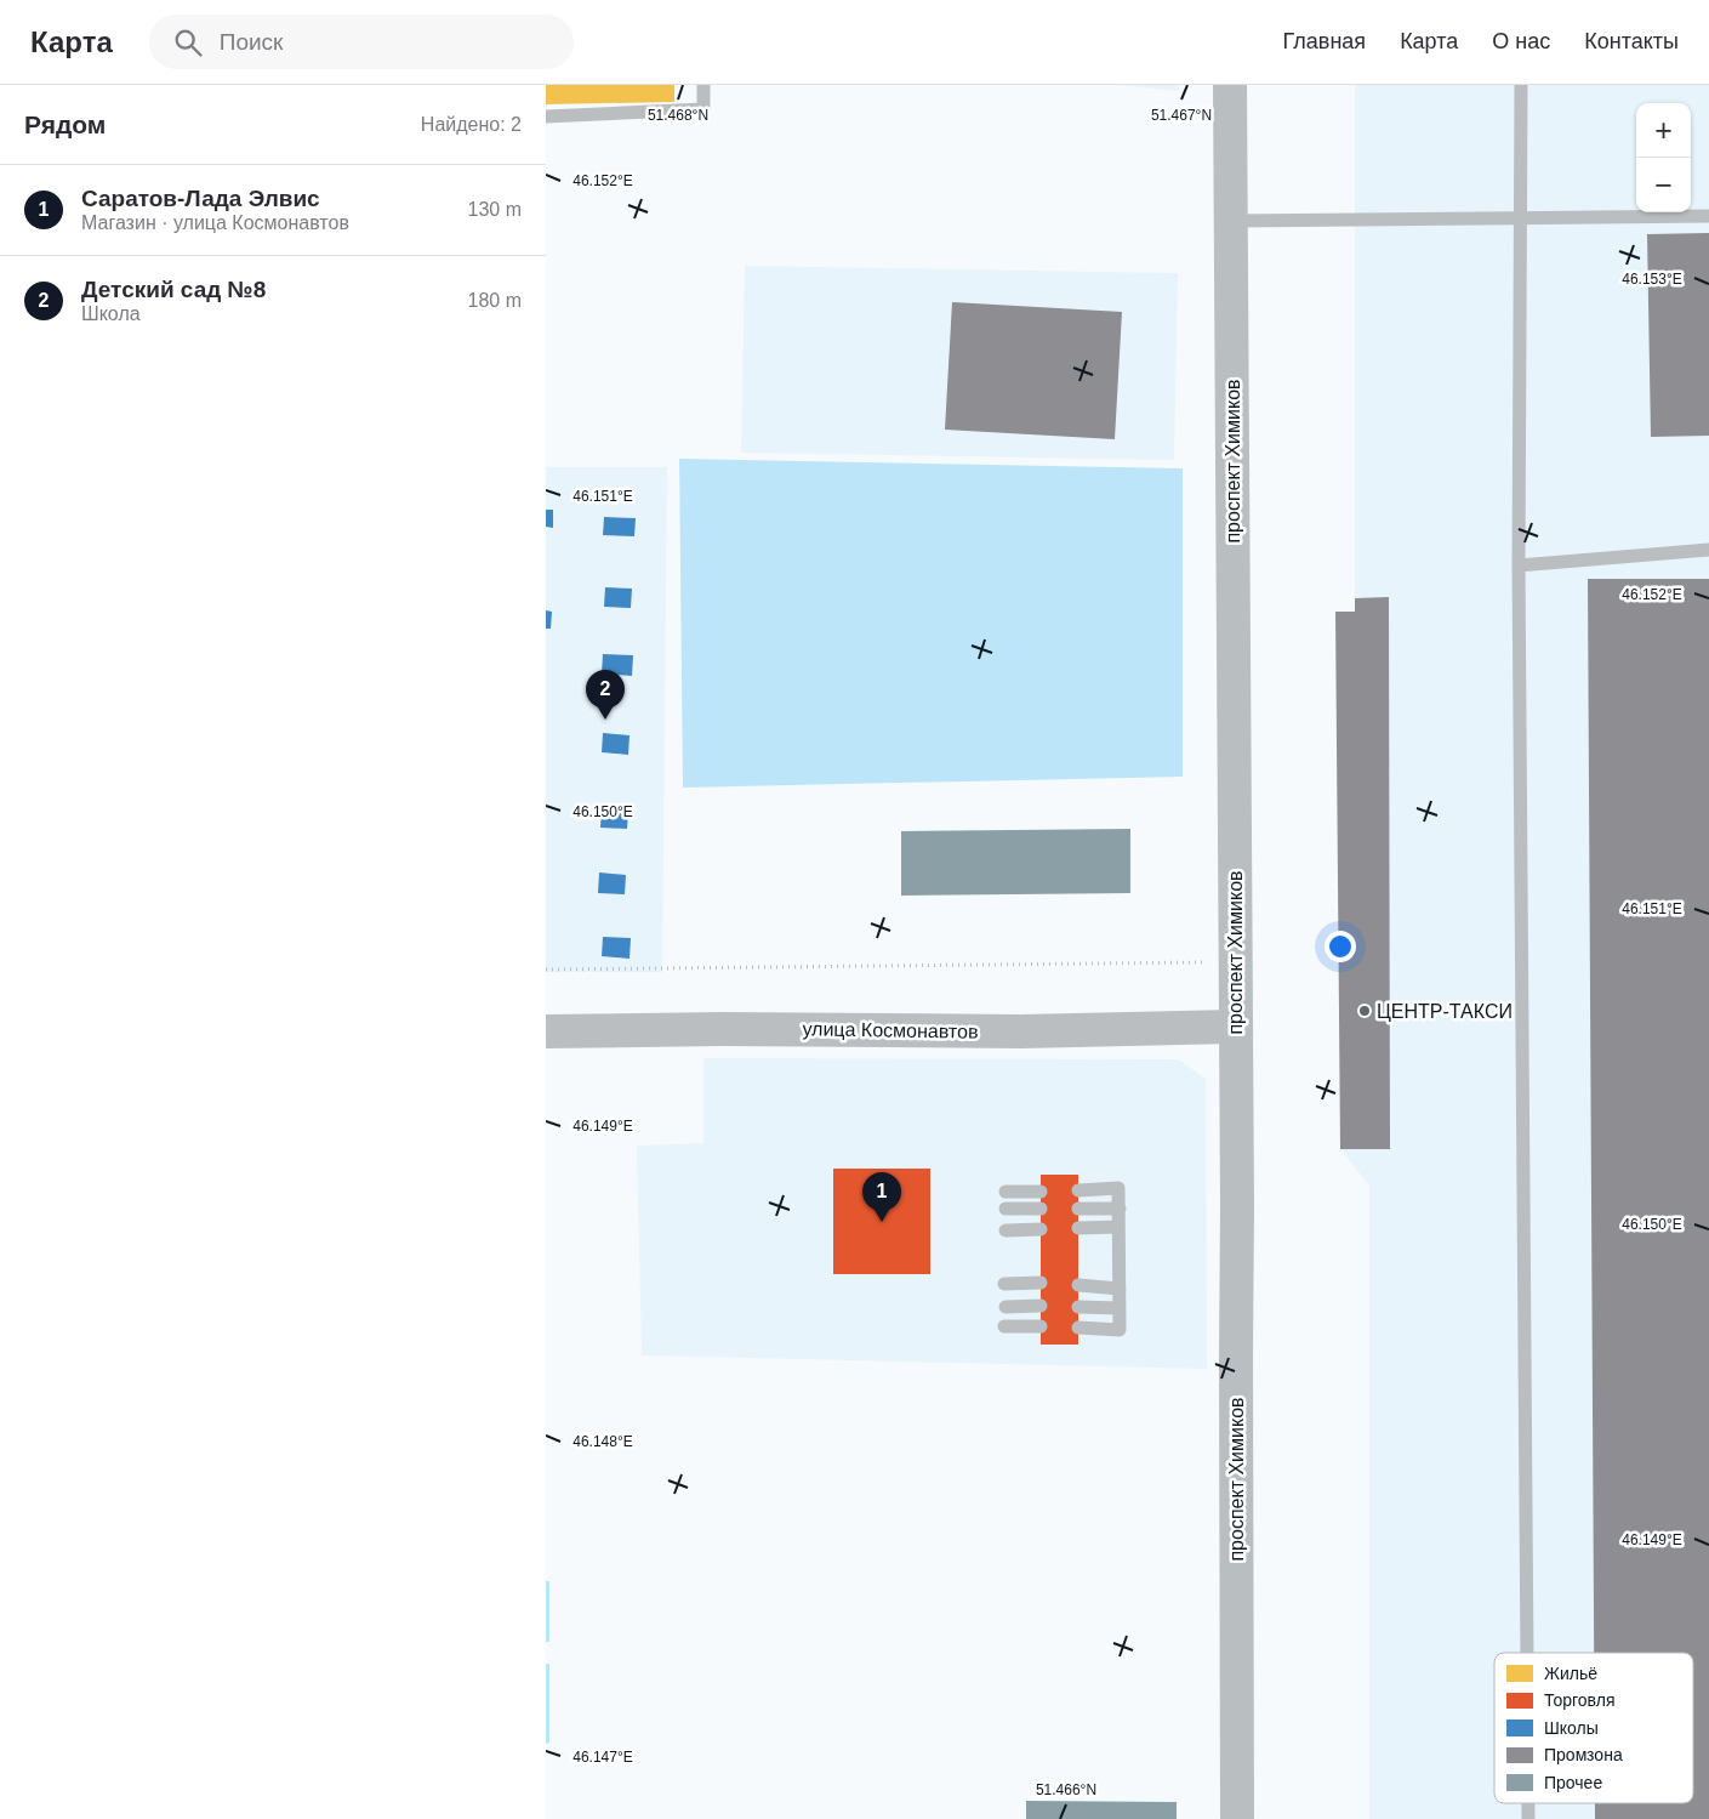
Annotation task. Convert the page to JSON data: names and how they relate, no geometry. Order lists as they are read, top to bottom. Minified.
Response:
{"streets":{"main road":["проспект Химиков"],"street":["улица Космонавтов"]},"crossings":[["проспект Химиков","улица Космонавтов"]],"places":["ЦЕНТР-ТАКСИ"],"legend":["Жильё","Торговля","Школы","Промзона","Прочее"],"page":{"header":"Карта","search":"Поиск","nav":["Главная","Карта","О нас","Контакты"],"heading":["Рядом","Найдено: 2"],"map_buttons":["+","−"],"list":[{"mark":"1","name":"Саратов-Лада Элвис","note":"Магазин · улица Космонавтов","value":"130 m"},{"mark":"2","name":"Детский сад №8","note":"Школа","value":"180 m"}],"pins":["2","1"]},"coordinates":["51.468°N","51.467°N","46.152°E","46.153°E","46.151°E","46.150°E","46.149°E","46.148°E","46.147°E","51.466°N"]}
